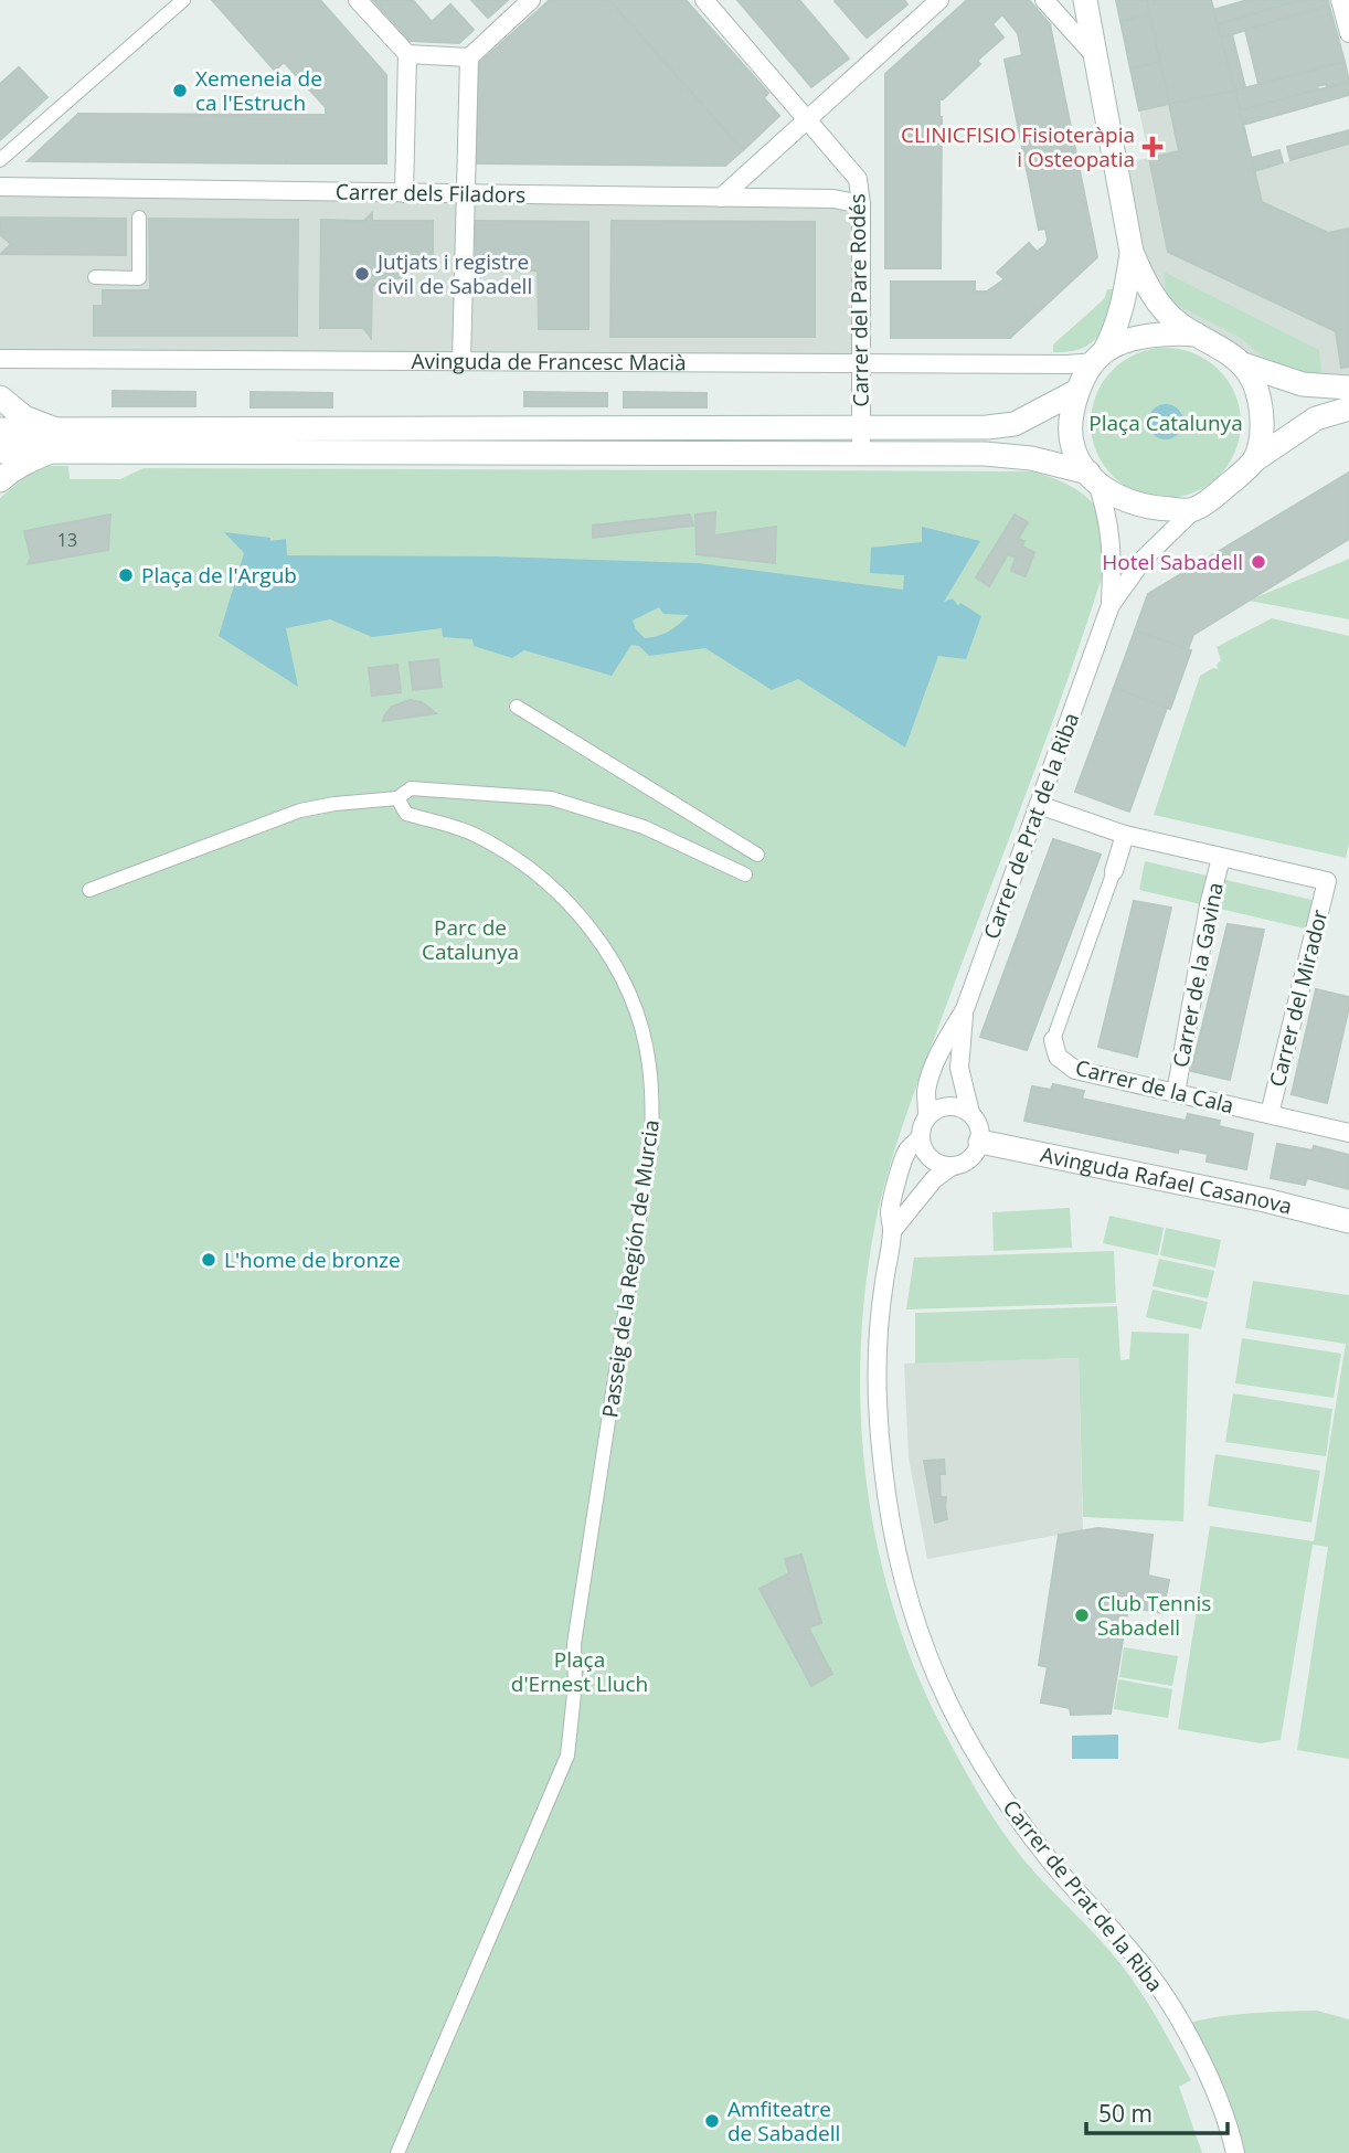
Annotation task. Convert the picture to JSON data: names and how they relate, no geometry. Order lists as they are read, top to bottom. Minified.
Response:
{"streets":{"main road":["Avinguda Rafael Casanova"],"street":["Carrer dels Filadors","Carrer del Pare Rodés","Avinguda de Francesc Macià","Carrer de Prat de la Riba","Carrer de la Gavina","Carrer del Mirador","Carrer de la Cala","Passeig de la Región de Murcia"]},"crossings":[["Carrer dels Filadors","Carrer del Pare Rodés"],["Carrer del Pare Rodés","Avinguda de Francesc Macià"],["Carrer de Prat de la Riba","Avinguda Rafael Casanova"],["Carrer de la Gavina","Carrer del Mirador"],["Carrer de la Gavina","Carrer de la Cala"],["Carrer del Mirador","Carrer de la Cala"]],"parks":["Plaça Catalunya","Parc de Catalunya","Plaça d'Ernest Lluch"],"places":{"other":["Xemeneia de ca l'Estruch","Jutjats i registre civil de Sabadell","Hotel Sabadell","Plaça de l'Argub","L'home de bronze","Club Tennis Sabadell","Amfiteatre de Sabadell"],"health":["CLINICFISIO Fisioteràpia i Osteopatia"]},"house_numbers":["13"],"scale_bar":"50 m"}
